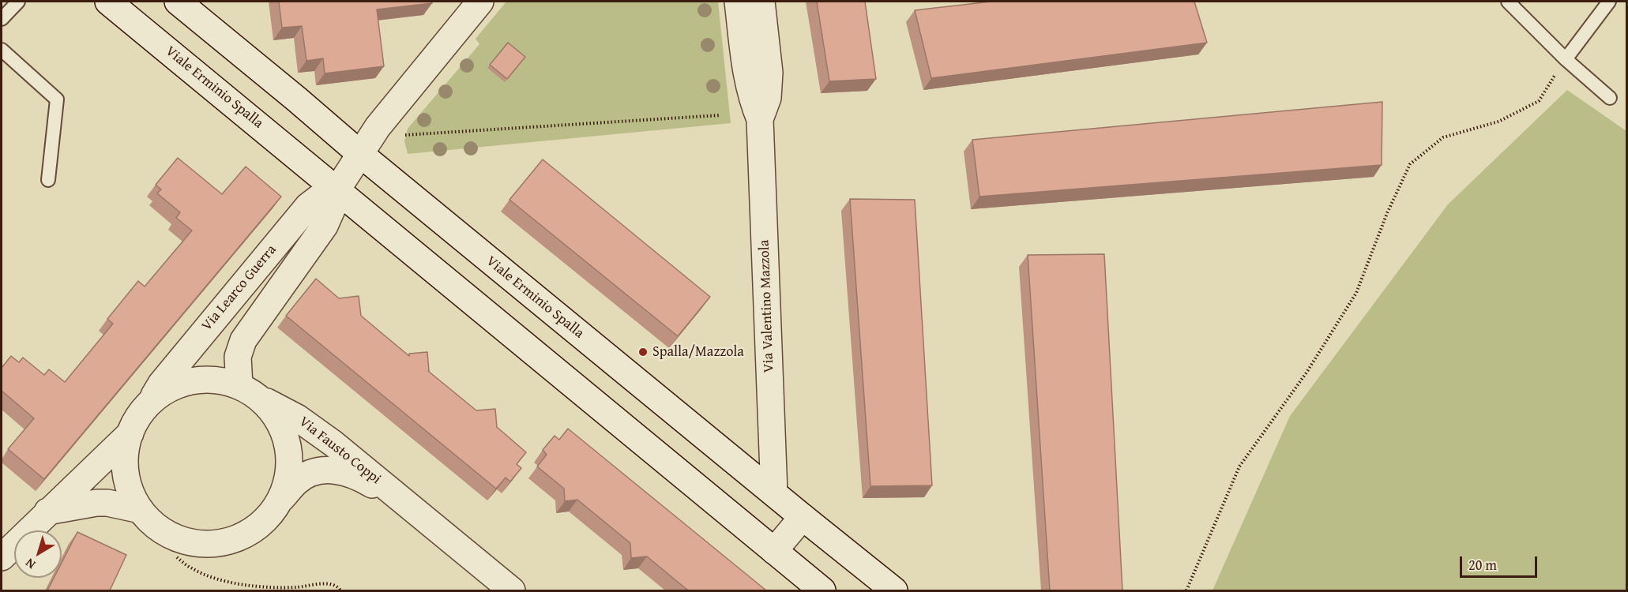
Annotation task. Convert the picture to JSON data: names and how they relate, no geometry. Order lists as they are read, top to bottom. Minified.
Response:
{"streets":{"street":["Viale Erminio Spalla","Via Learco Guerra","Via Valentino Mazzola","Via Fausto Coppi"]},"crossings":[["Viale Erminio Spalla","Via Learco Guerra"],["Viale Erminio Spalla","Via Valentino Mazzola"],["Via Learco Guerra","Via Fausto Coppi"]],"places":["Spalla/Mazzola"],"scale_bar":"20 m","north":"bottom left"}
